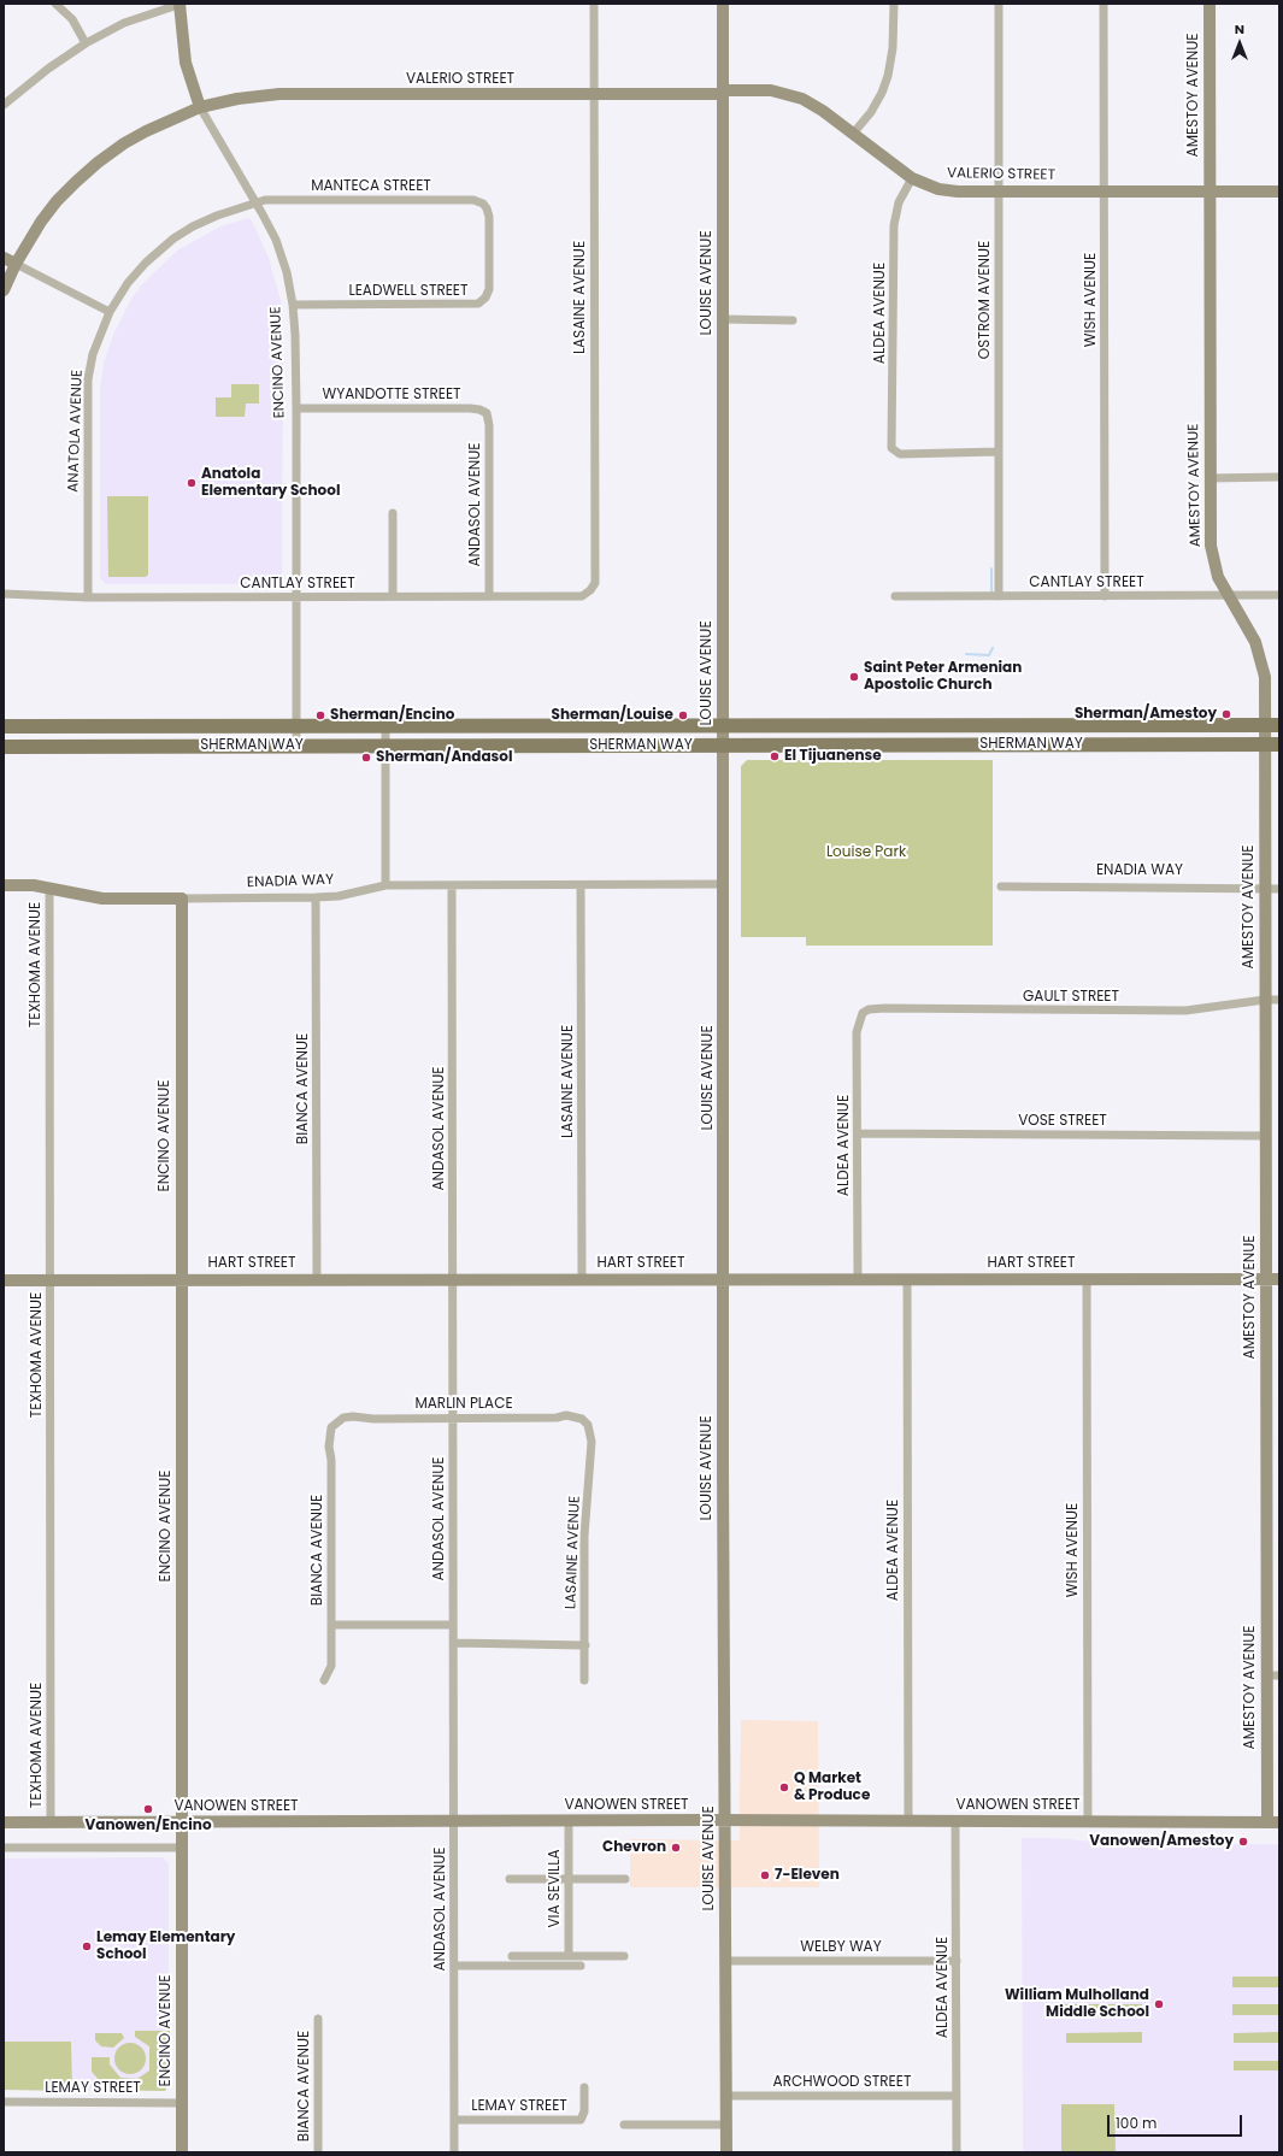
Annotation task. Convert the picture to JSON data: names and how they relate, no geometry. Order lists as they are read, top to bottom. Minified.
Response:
{"streets":{"main road":["SHERMAN WAY"],"street":["VALERIO STREET","AMESTOY AVENUE","MANTECA STREET","LOUISE AVENUE","LEADWELL STREET","LASAINE AVENUE","OSTROM AVENUE","WISH AVENUE","ALDEA AVENUE","ENCINO AVENUE","WYANDOTTE STREET","ANATOLA AVENUE","ANDASOL AVENUE","CANTLAY STREET","ENADIA WAY","TEXHOMA AVENUE","GAULT STREET","BIANCA AVENUE","VOSE STREET","HART STREET","MARLIN PLACE","VANOWEN STREET","VIA SEVILLA","WELBY WAY","ARCHWOOD STREET","LEMAY STREET"]},"crossings":[["VALERIO STREET","AMESTOY AVENUE"],["VALERIO STREET","LOUISE AVENUE"],["VALERIO STREET","LASAINE AVENUE"],["VALERIO STREET","OSTROM AVENUE"],["VALERIO STREET","WISH AVENUE"],["VALERIO STREET","ALDEA AVENUE"],["VALERIO STREET","ENCINO AVENUE"],["AMESTOY AVENUE","CANTLAY STREET"],["AMESTOY AVENUE","SHERMAN WAY"],["AMESTOY AVENUE","ENADIA WAY"],["AMESTOY AVENUE","GAULT STREET"],["AMESTOY AVENUE","VOSE STREET"],["AMESTOY AVENUE","HART STREET"],["AMESTOY AVENUE","VANOWEN STREET"],["MANTECA STREET","LEADWELL STREET"],["MANTECA STREET","ENCINO AVENUE"],["MANTECA STREET","ANATOLA AVENUE"],["LOUISE AVENUE","SHERMAN WAY"],["LOUISE AVENUE","ENADIA WAY"],["LOUISE AVENUE","HART STREET"],["LOUISE AVENUE","VANOWEN STREET"],["LOUISE AVENUE","WELBY WAY"],["LOUISE AVENUE","ARCHWOOD STREET"],["LEADWELL STREET","ENCINO AVENUE"],["LASAINE AVENUE","CANTLAY STREET"],["LASAINE AVENUE","ENADIA WAY"],["LASAINE AVENUE","HART STREET"],["LASAINE AVENUE","MARLIN PLACE"],["OSTROM AVENUE","ALDEA AVENUE"],["OSTROM AVENUE","CANTLAY STREET"],["WISH AVENUE","CANTLAY STREET"],["WISH AVENUE","HART STREET"],["WISH AVENUE","VANOWEN STREET"],["ALDEA AVENUE","GAULT STREET"],["ALDEA AVENUE","VOSE STREET"],["ALDEA AVENUE","HART STREET"],["ALDEA AVENUE","VANOWEN STREET"],["ALDEA AVENUE","WELBY WAY"],["ALDEA AVENUE","ARCHWOOD STREET"],["ENCINO AVENUE","WYANDOTTE STREET"],["ENCINO AVENUE","ANATOLA AVENUE"],["ENCINO AVENUE","CANTLAY STREET"],["ENCINO AVENUE","SHERMAN WAY"],["ENCINO AVENUE","ENADIA WAY"],["ENCINO AVENUE","HART STREET"],["ENCINO AVENUE","VANOWEN STREET"],["ENCINO AVENUE","LEMAY STREET"],["WYANDOTTE STREET","ANDASOL AVENUE"],["ANATOLA AVENUE","CANTLAY STREET"],["ANDASOL AVENUE","CANTLAY STREET"],["ANDASOL AVENUE","ENADIA WAY"],["ANDASOL AVENUE","HART STREET"],["ANDASOL AVENUE","MARLIN PLACE"],["ANDASOL AVENUE","VANOWEN STREET"],["ANDASOL AVENUE","LEMAY STREET"],["ENADIA WAY","TEXHOMA AVENUE"],["ENADIA WAY","BIANCA AVENUE"],["TEXHOMA AVENUE","HART STREET"],["TEXHOMA AVENUE","VANOWEN STREET"],["BIANCA AVENUE","HART STREET"],["BIANCA AVENUE","MARLIN PLACE"],["VANOWEN STREET","VIA SEVILLA"]],"parks":["Louise Park"],"places":["Anatola Elementary School","Saint Peter Armenian Apostolic Church","Sherman/Amestoy","Sherman/Encino","Sherman/Louise","El Tijuanense","Sherman/Andasol","Q Market & Produce","Vanowen/Encino","Vanowen/Amestoy","Chevron","7-Eleven","Lemay Elementary School","William Mulholland Middle School"],"scale_bar":"100 m","north":"top"}
